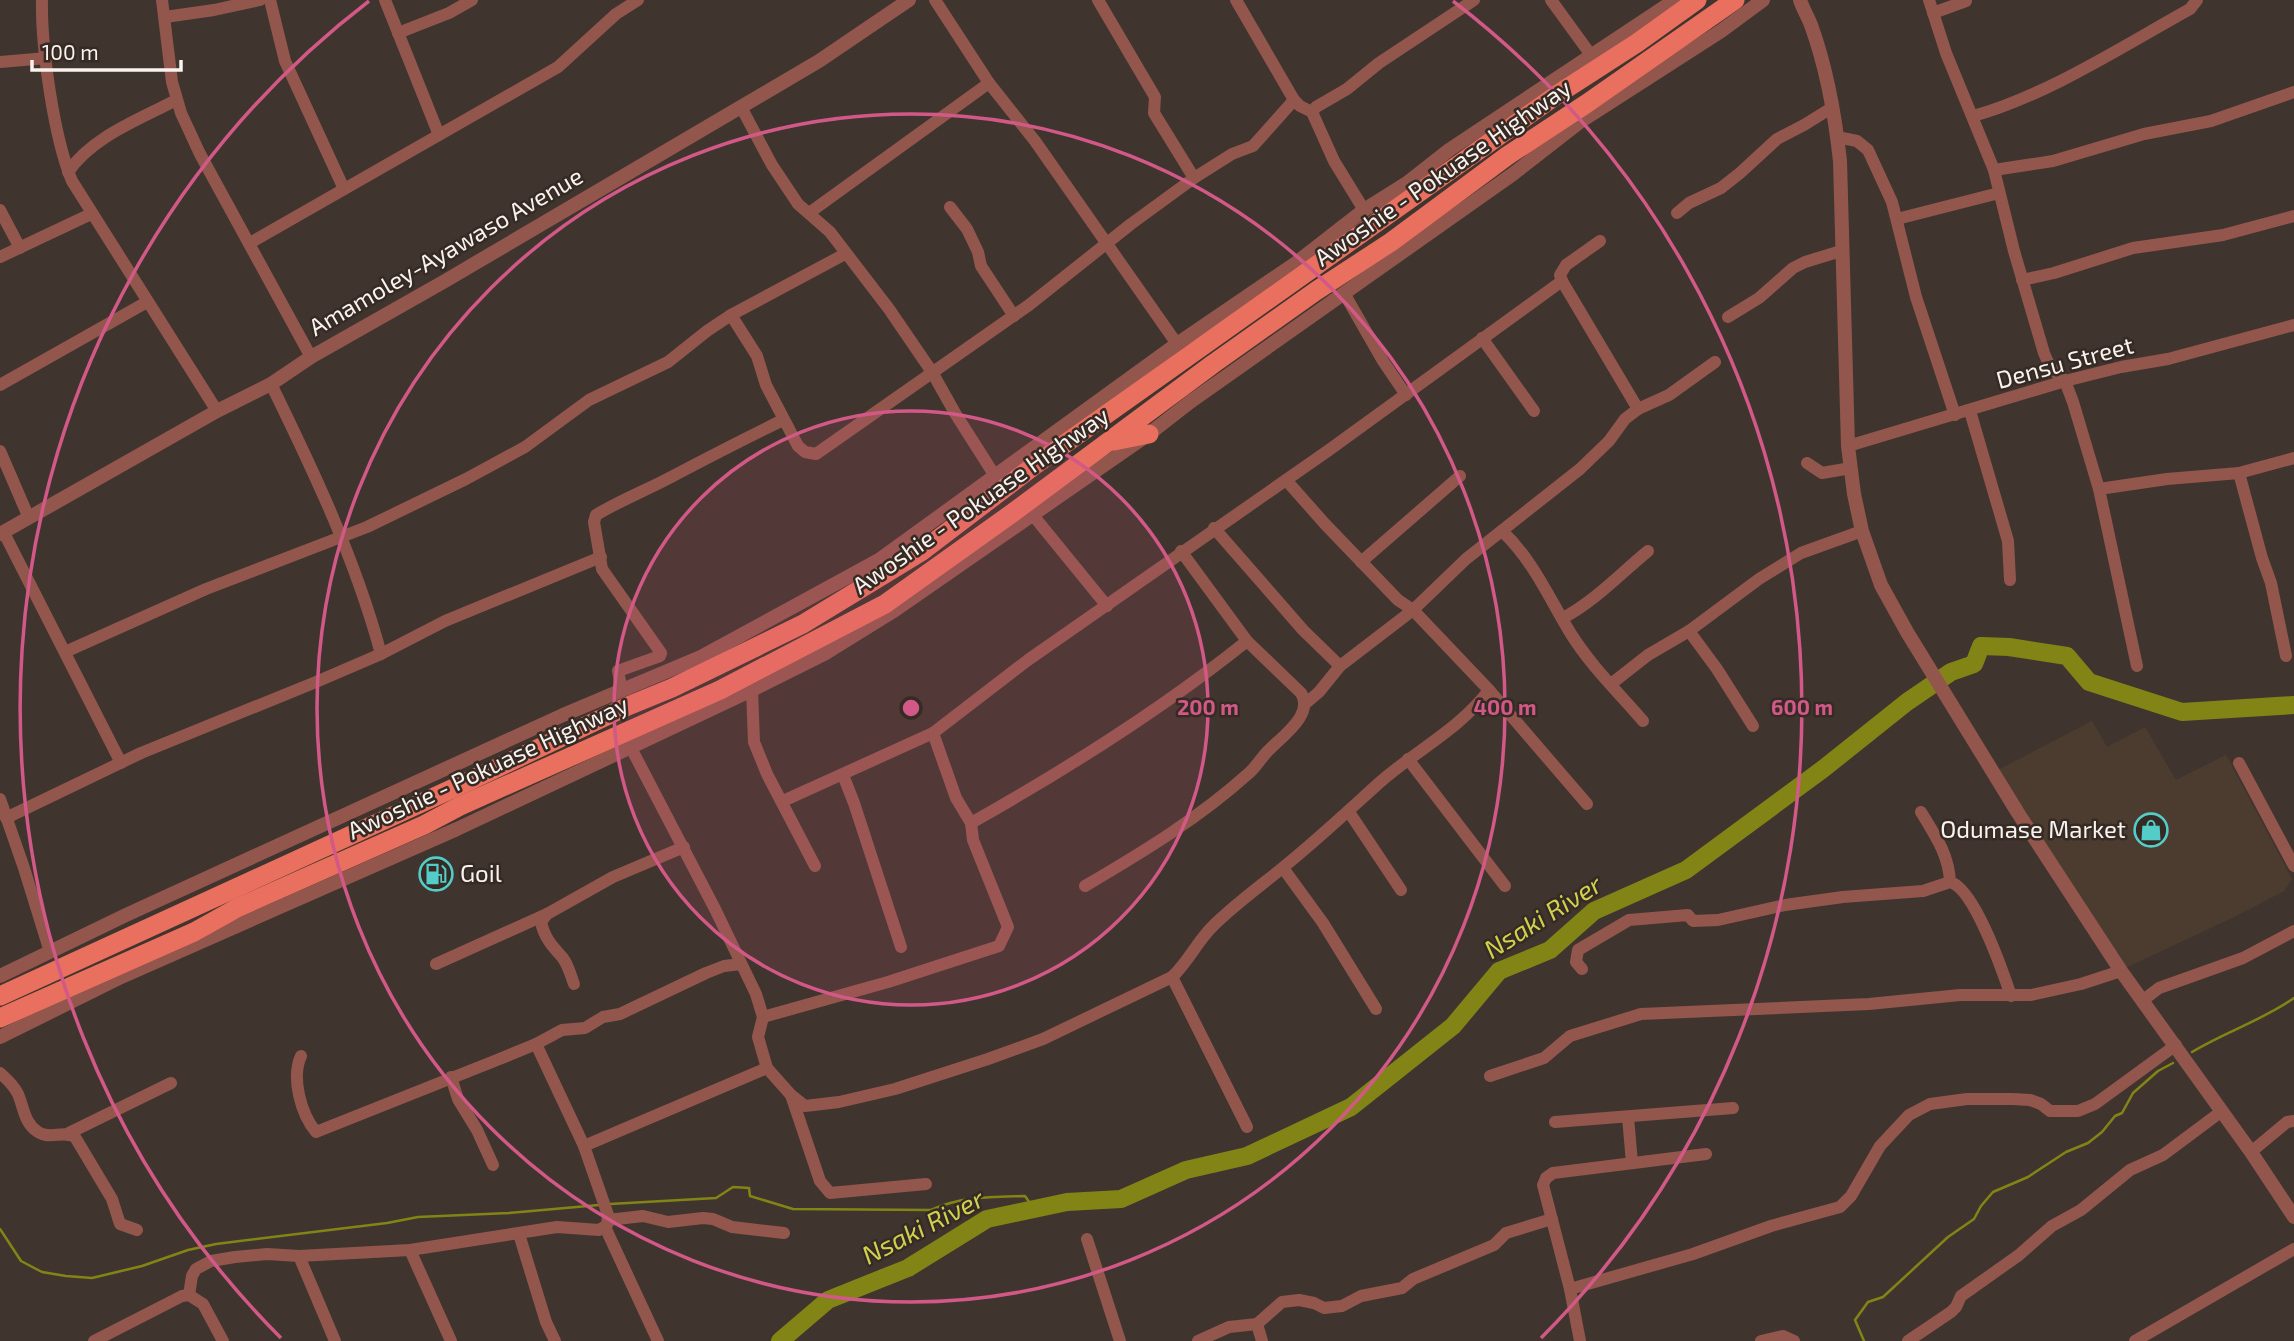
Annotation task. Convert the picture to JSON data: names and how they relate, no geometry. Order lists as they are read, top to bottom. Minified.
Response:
{"streets":{"main road":["Awoshie - Pokuase Highway"],"street":["Amamoley-Ayawaso Avenue","Densu Street"]},"water":["Nsaki River"],"places":{"shop":["Odumase Market"],"fuel station":["Goil"]},"scale_bar":"100 m","rings":["200 m","400 m","600 m"]}
